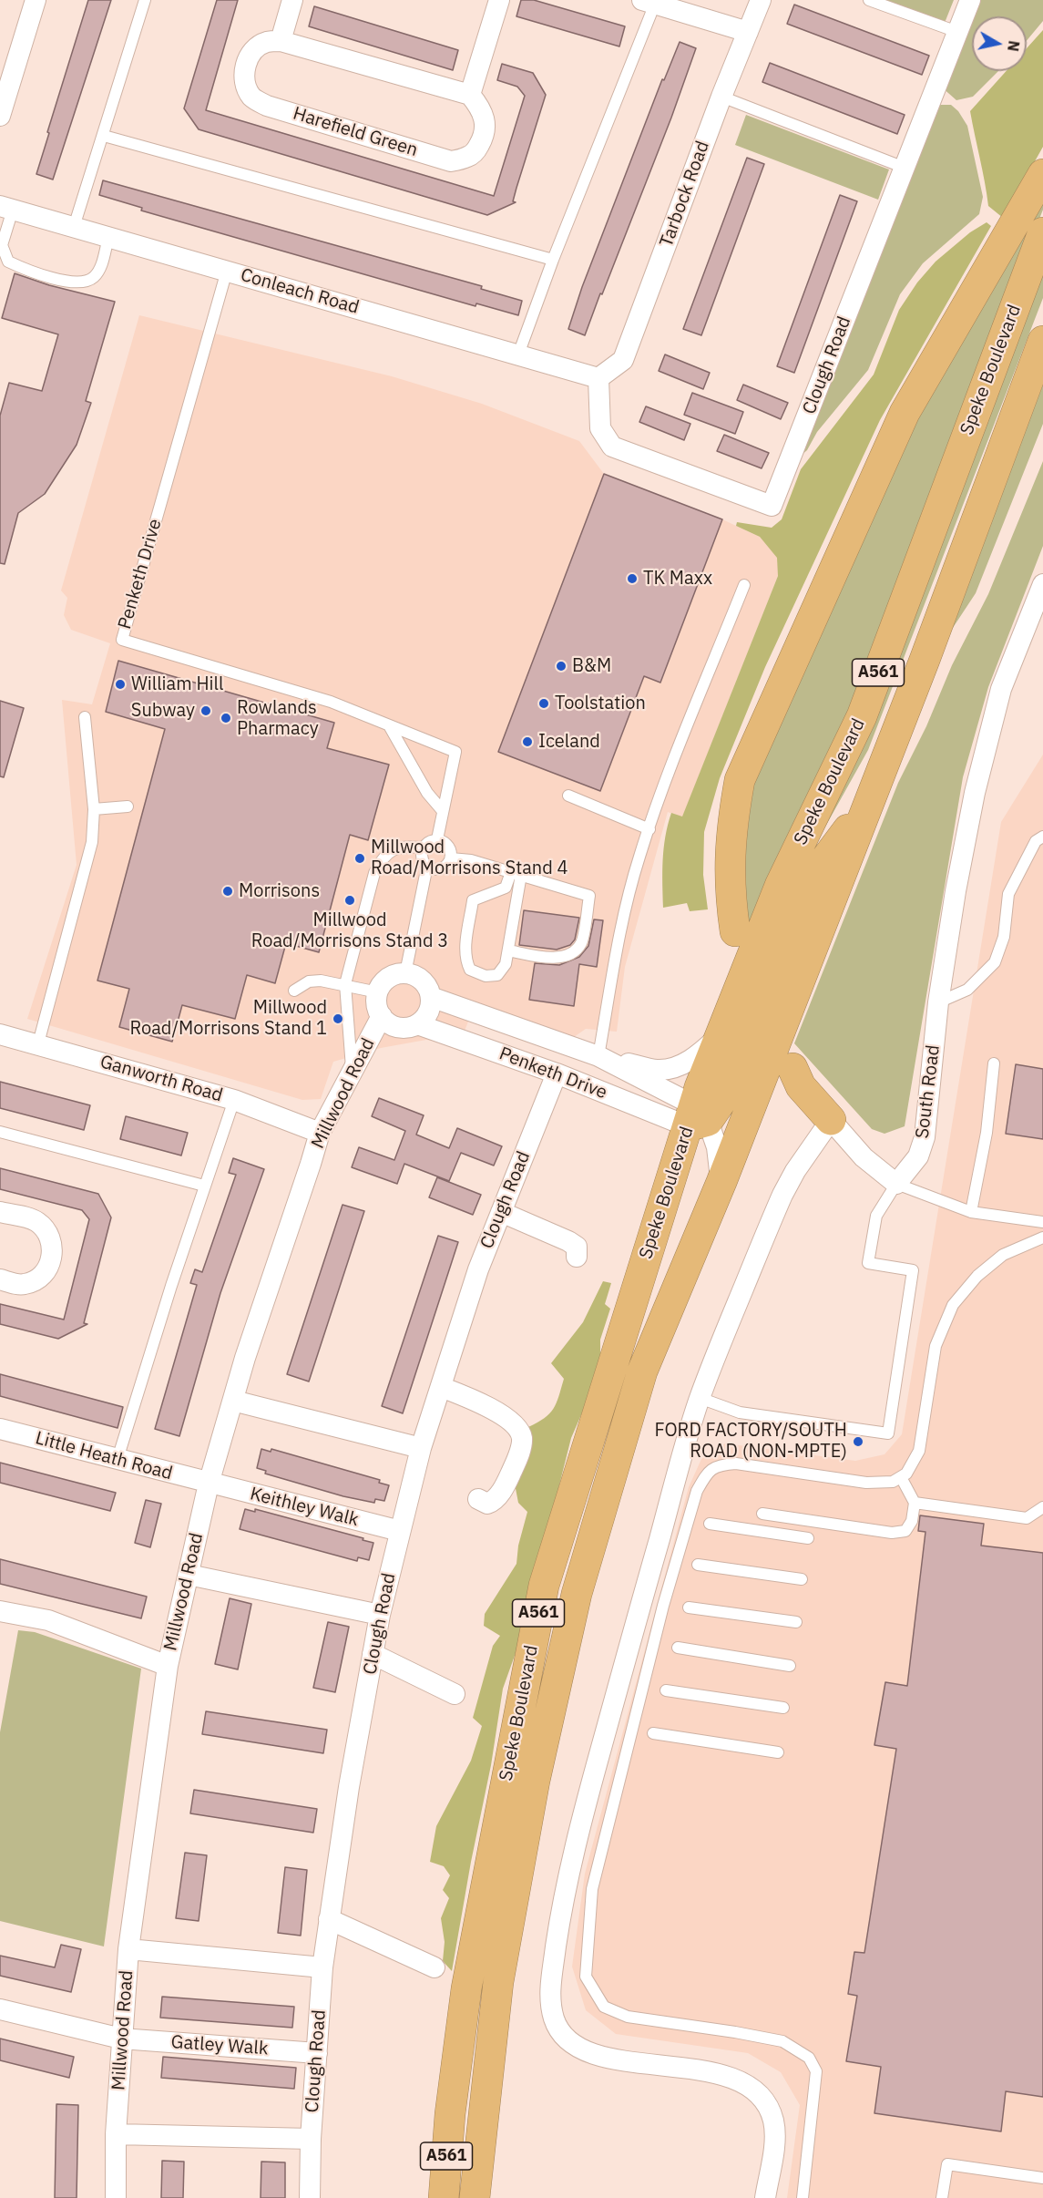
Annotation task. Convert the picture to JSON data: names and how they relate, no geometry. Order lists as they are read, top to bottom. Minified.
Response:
{"streets":{"highway":["Speke Boulevard","A561"],"street":["Harefield Green","Tarbock Road","Conleach Road","Clough Road","Penketh Drive","Ganworth Road","South Road","Millwood Road","Little Heath Road","Keithley Walk","Gatley Walk"]},"crossings":[["Tarbock Road","Conleach Road"],["Tarbock Road","Clough Road"],["Conleach Road","Clough Road"],["Conleach Road","Penketh Drive"],["Clough Road","Penketh Drive"],["Clough Road","Keithley Walk"],["Clough Road","Gatley Walk"],["Speke Boulevard","Penketh Drive"],["Speke Boulevard","A561"],["Penketh Drive","A561"],["Penketh Drive","Millwood Road"],["Ganworth Road","Millwood Road"],["Millwood Road","Little Heath Road"],["Millwood Road","Keithley Walk"],["Millwood Road","Gatley Walk"],["Little Heath Road","Keithley Walk"]],"places":["TK Maxx","B&M","William Hill","Toolstation","Subway","Rowlands Pharmacy","Iceland","Millwood Road/Morrisons Stand 4","Morrisons","Millwood Road/Morrisons Stand 3","Millwood Road/Morrisons Stand 1","FORD FACTORY/SOUTH ROAD (NON-MPTE)"],"north":"right"}
